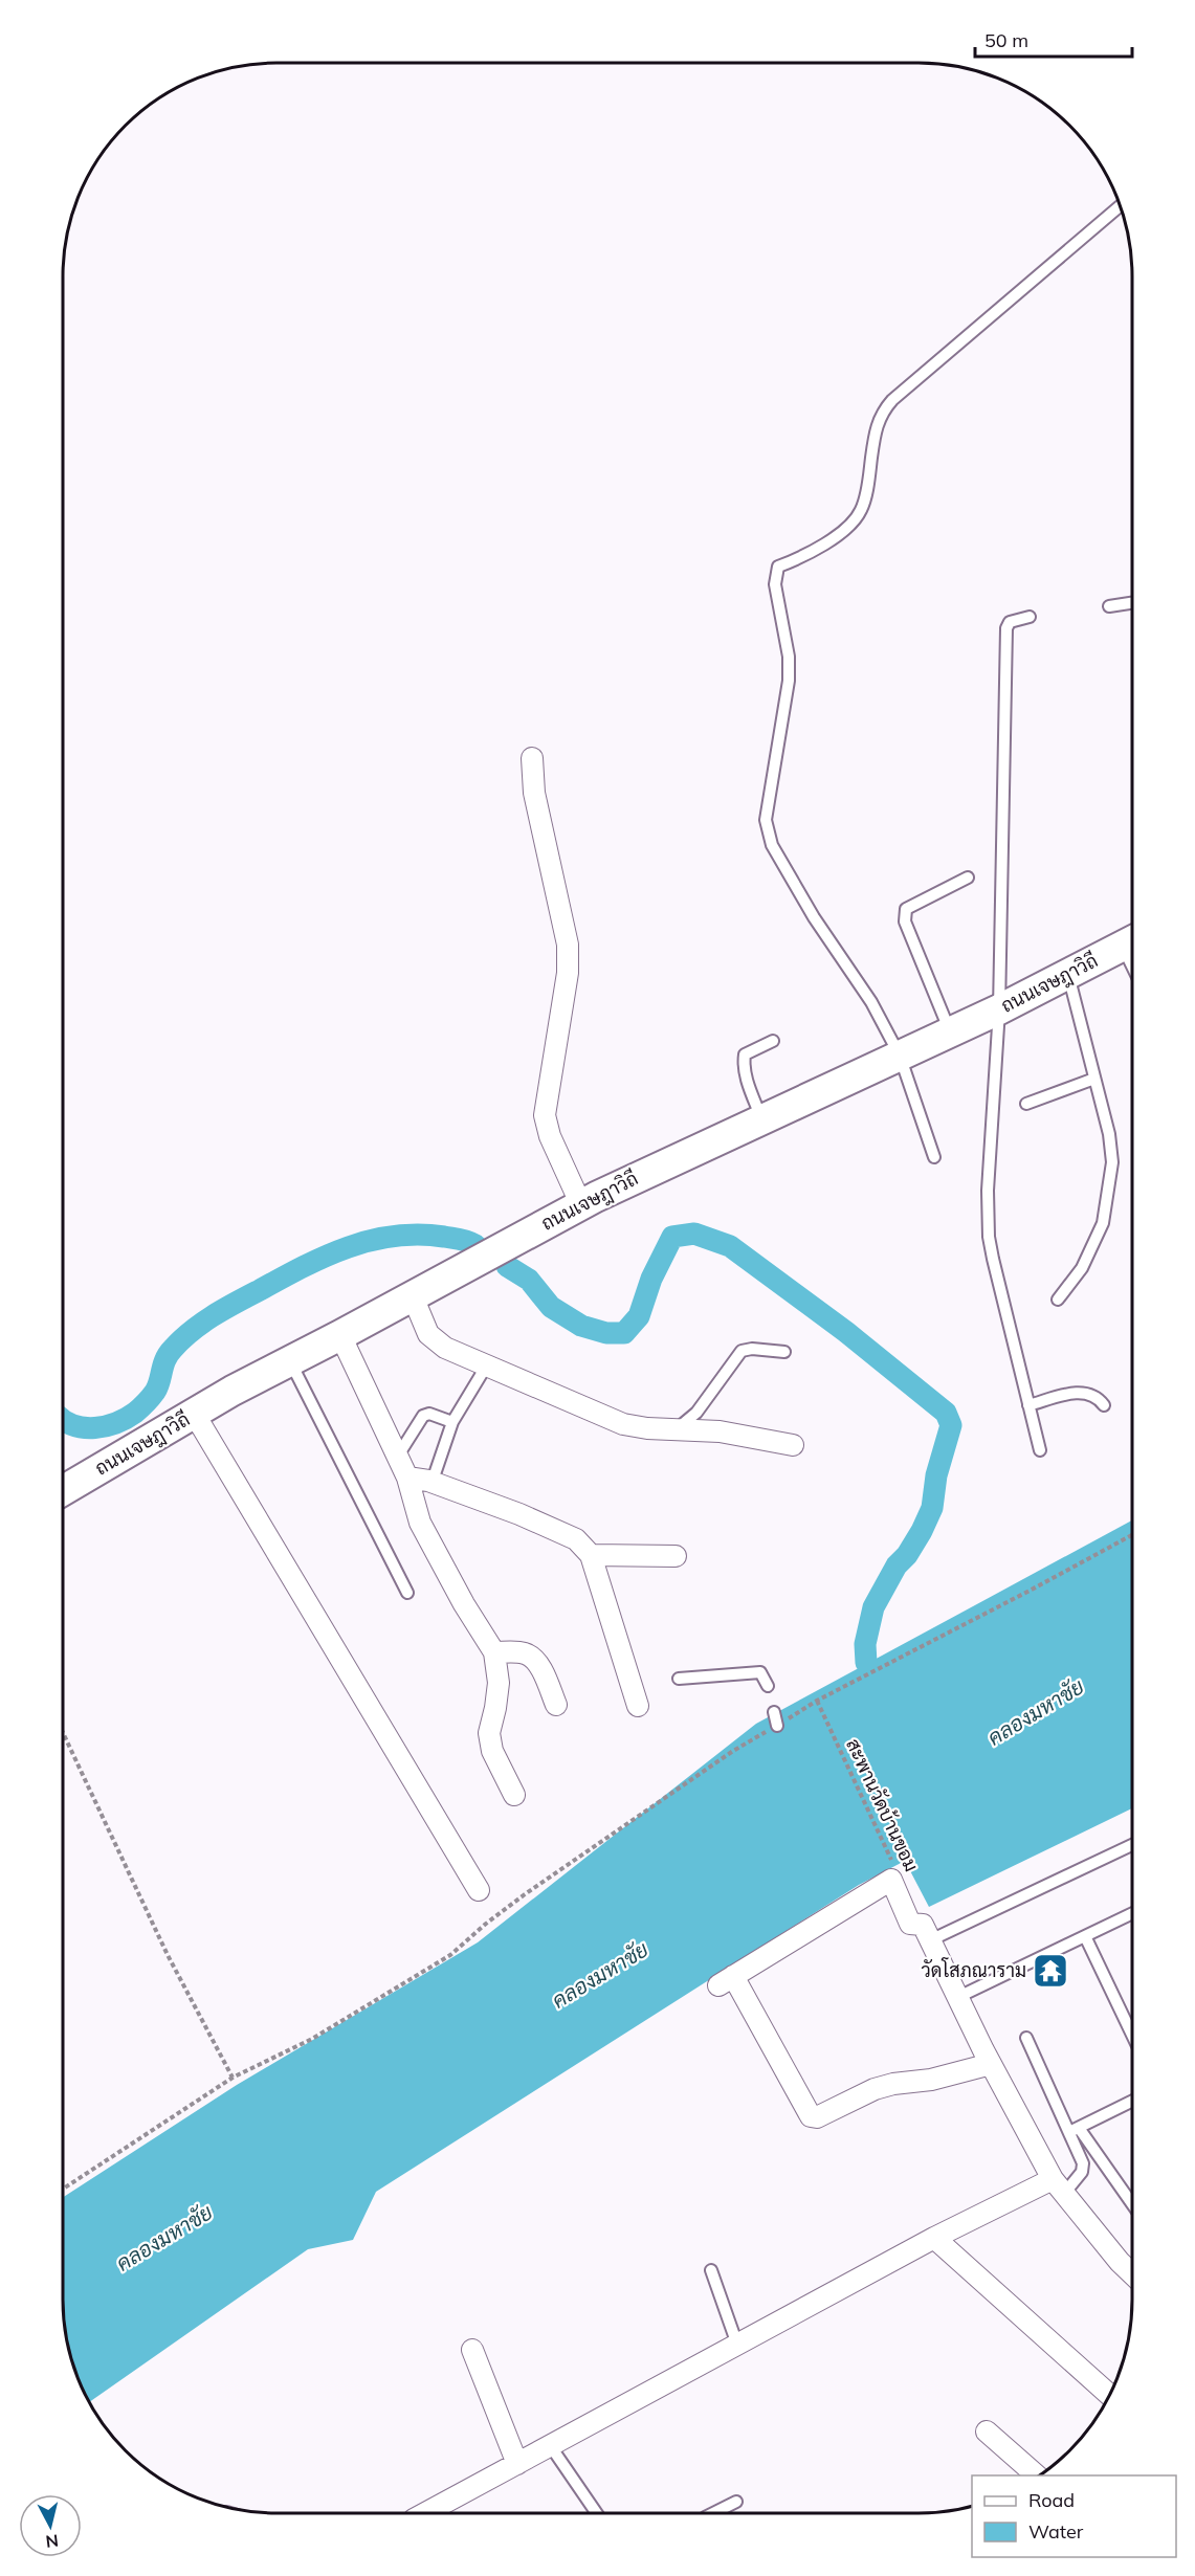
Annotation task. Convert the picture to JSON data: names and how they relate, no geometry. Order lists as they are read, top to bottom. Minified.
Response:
{"streets":{"street":["ถนนเจษฎาวิถี"],"path":["สะพานวัดบ้านขอม"]},"water":["คลองมหาชัย"],"places":{"temple":["วัดโสภณาราม"]},"legend":["Road","Water"],"scale_bar":"50 m","north":"bottom"}
